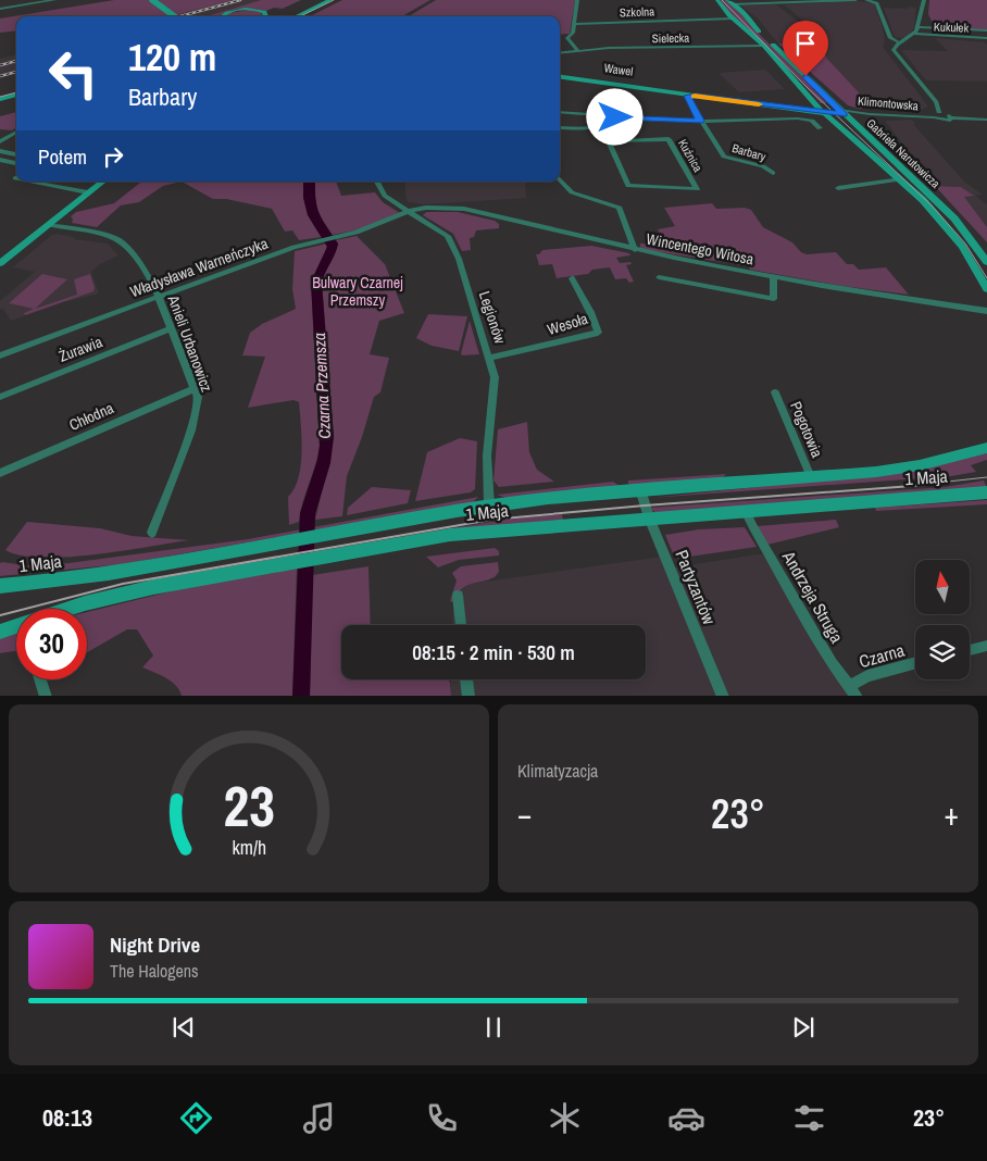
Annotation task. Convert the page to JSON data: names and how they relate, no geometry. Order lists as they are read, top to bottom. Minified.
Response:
{"streets":{"street":["Szkolna","Kukułek","Sielecka","Wawel","Klimontowska","Barbary","Gabriela Narutowicza","Kuźnica","Wincentego Witosa","Władysława Warneńczyka","Legionów","Wesoła","Anieli Urbanowicz","Żurawia","Chłodna","Pogotowia","1 Maja","Partyzantów","Andrzeja Struga","Czarna"]},"crossings":[["Szkolna","Gabriela Narutowicza"],["Sielecka","Gabriela Narutowicza"],["Wawel","Barbary"],["Klimontowska","Gabriela Narutowicza"],["Wincentego Witosa","Władysława Warneńczyka"],["Wincentego Witosa","Legionów"],["Władysława Warneńczyka","Legionów"],["Władysława Warneńczyka","Anieli Urbanowicz"],["Legionów","Wesoła"],["Legionów","1 Maja"],["Anieli Urbanowicz","Żurawia"],["Anieli Urbanowicz","Chłodna"],["Pogotowia","1 Maja"],["1 Maja","Partyzantów"],["1 Maja","Andrzeja Struga"],["Andrzeja Struga","Czarna"]],"water":["Czarna Przemsza"],"parks":["Bulwary Czarnej Przemszy"],"north":"top","page":{"turn":["120 m","Barbary"],"then":"Potem","limit":"30","trip":"08:15 · 2 min · 530 m","tile":"Klimatyzacja","heat":["−","23°","+"],"song":["Night Drive","The Halogens"],"tabs":["08:13","23°"],"gauge":["23","km/h"]}}
